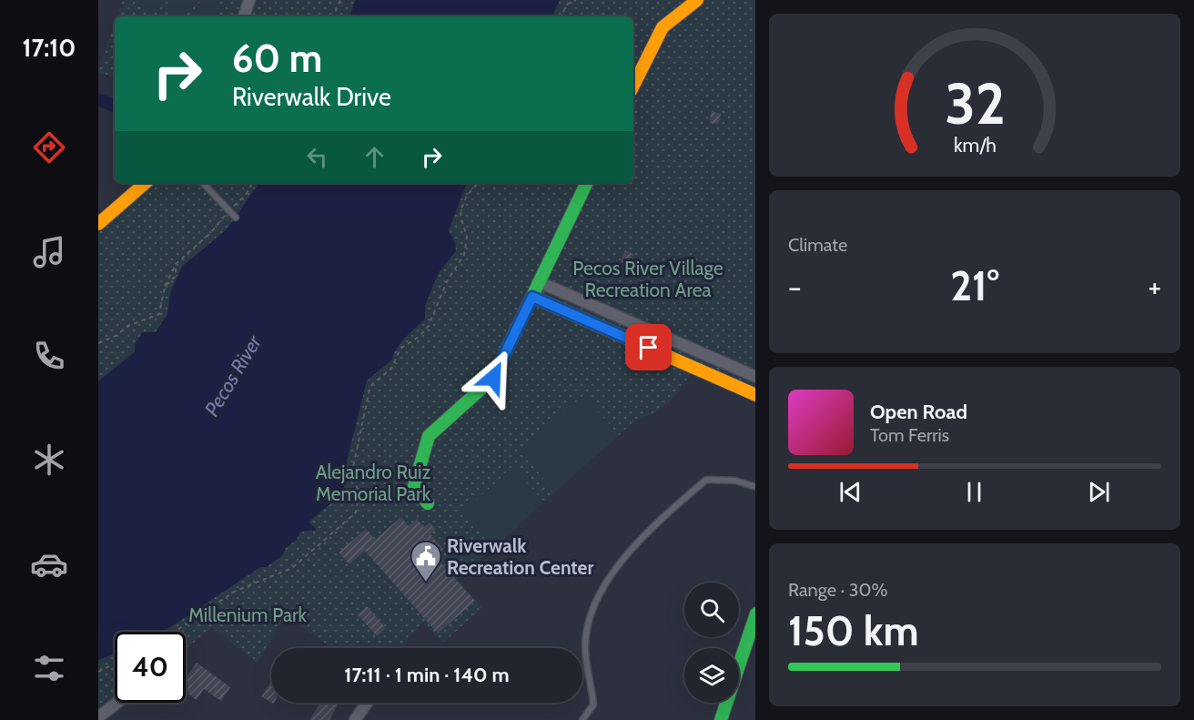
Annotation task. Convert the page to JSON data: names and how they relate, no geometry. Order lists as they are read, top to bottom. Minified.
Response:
{"water":["Pecos River"],"parks":["Pecos River Village Recreation Area","Alejandro Ruiz Memorial Park","Millenium Park"],"places":{"public building":["Riverwalk Recreation Center"]},"page":{"tabs":"17:10","turn":["60 m","Riverwalk Drive"],"tile":["Climate",["Range · 30%","150 km"]],"heat":["−","21°","+"],"song":["Open Road","Tom Ferris"],"limit":"40","trip":"17:11 · 1 min · 140 m","gauge":["32","km/h"]}}
